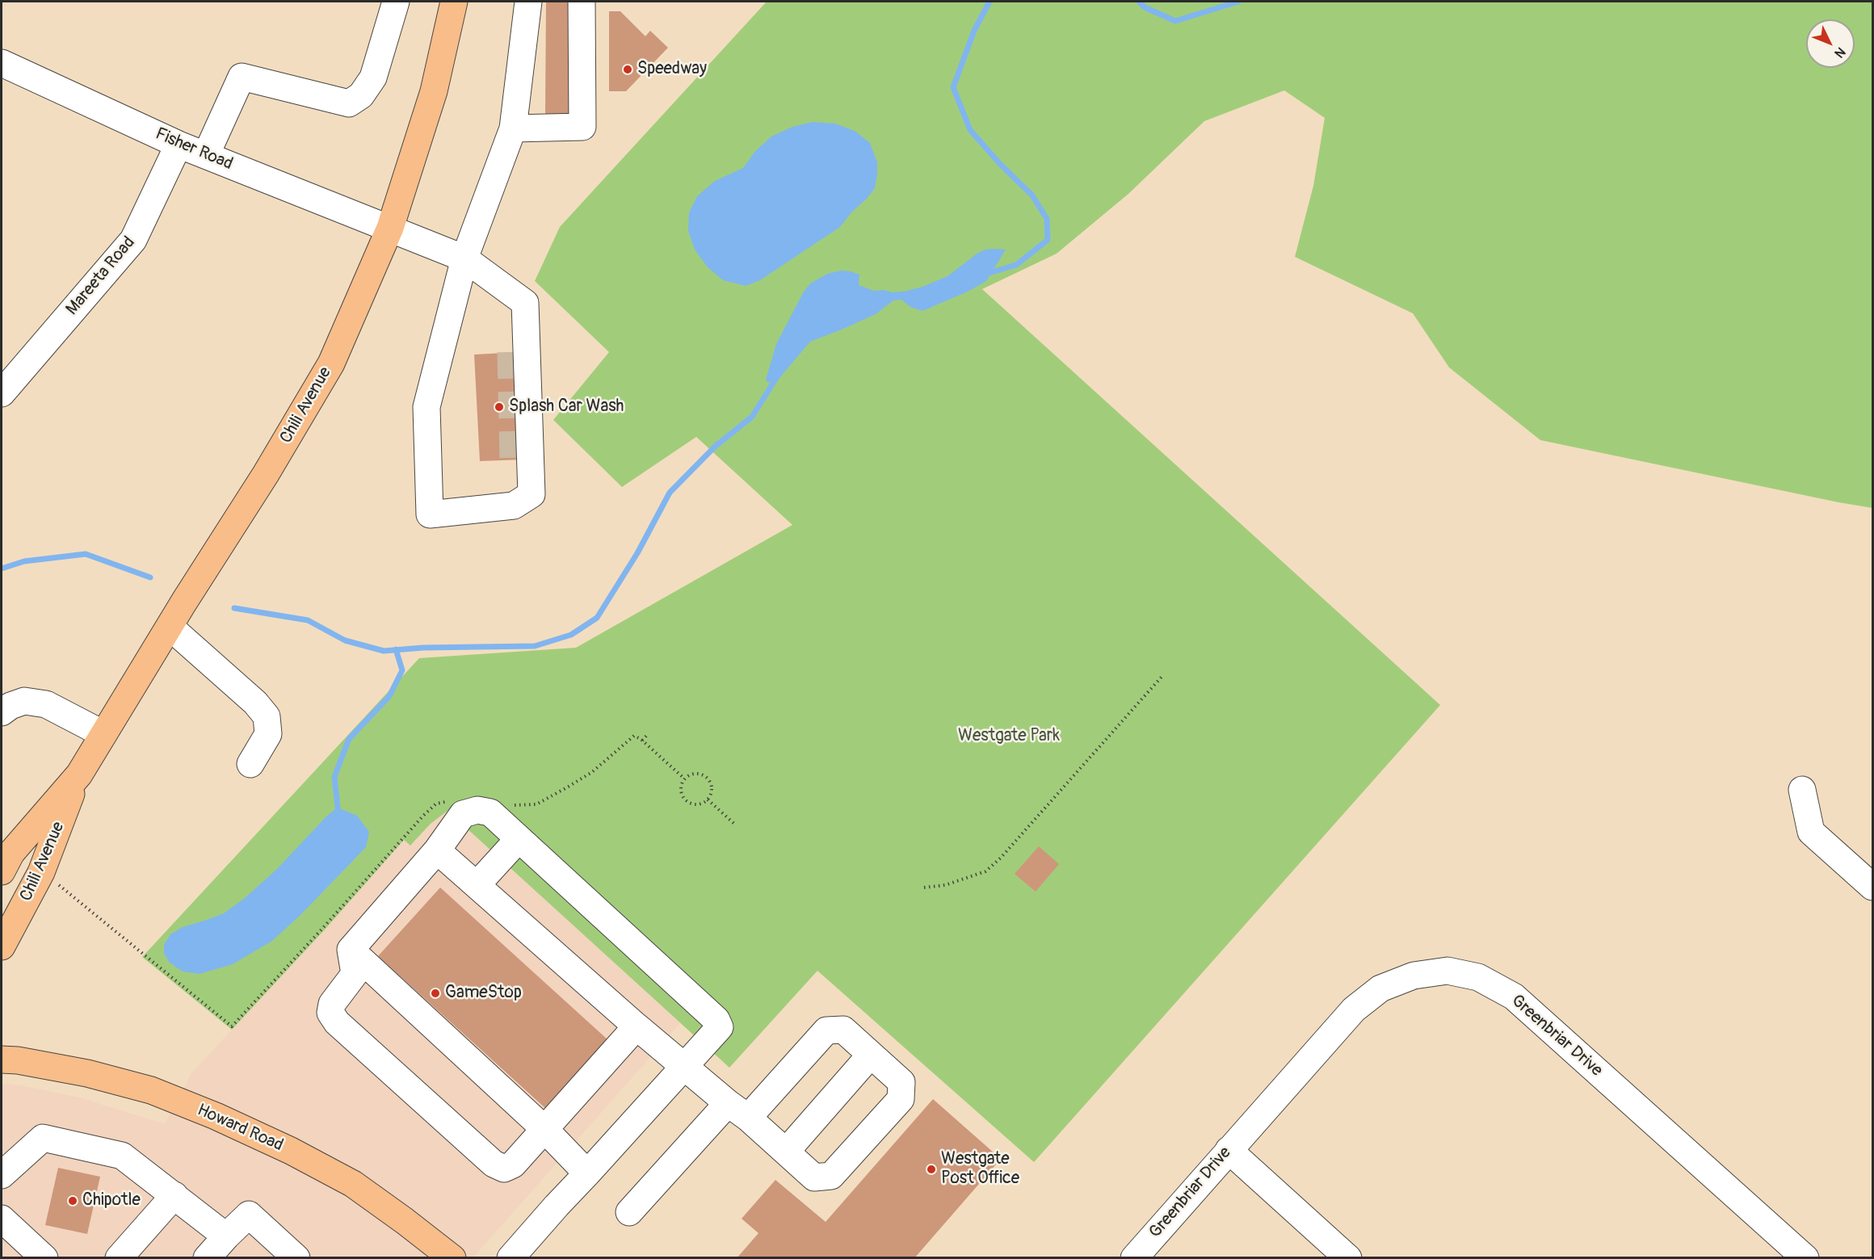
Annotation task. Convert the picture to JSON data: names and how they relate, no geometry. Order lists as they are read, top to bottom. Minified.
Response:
{"streets":{"main road":["Chili Avenue","Howard Road"],"street":["Fisher Road","Mareeta Road","Greenbriar Drive"]},"crossings":[["Fisher Road","Mareeta Road"],["Fisher Road","Chili Avenue"]],"parks":["Westgate Park"],"places":["Speedway","Splash Car Wash","GameStop","Westgate Post Office","Chipotle"],"north":"bottom right"}
